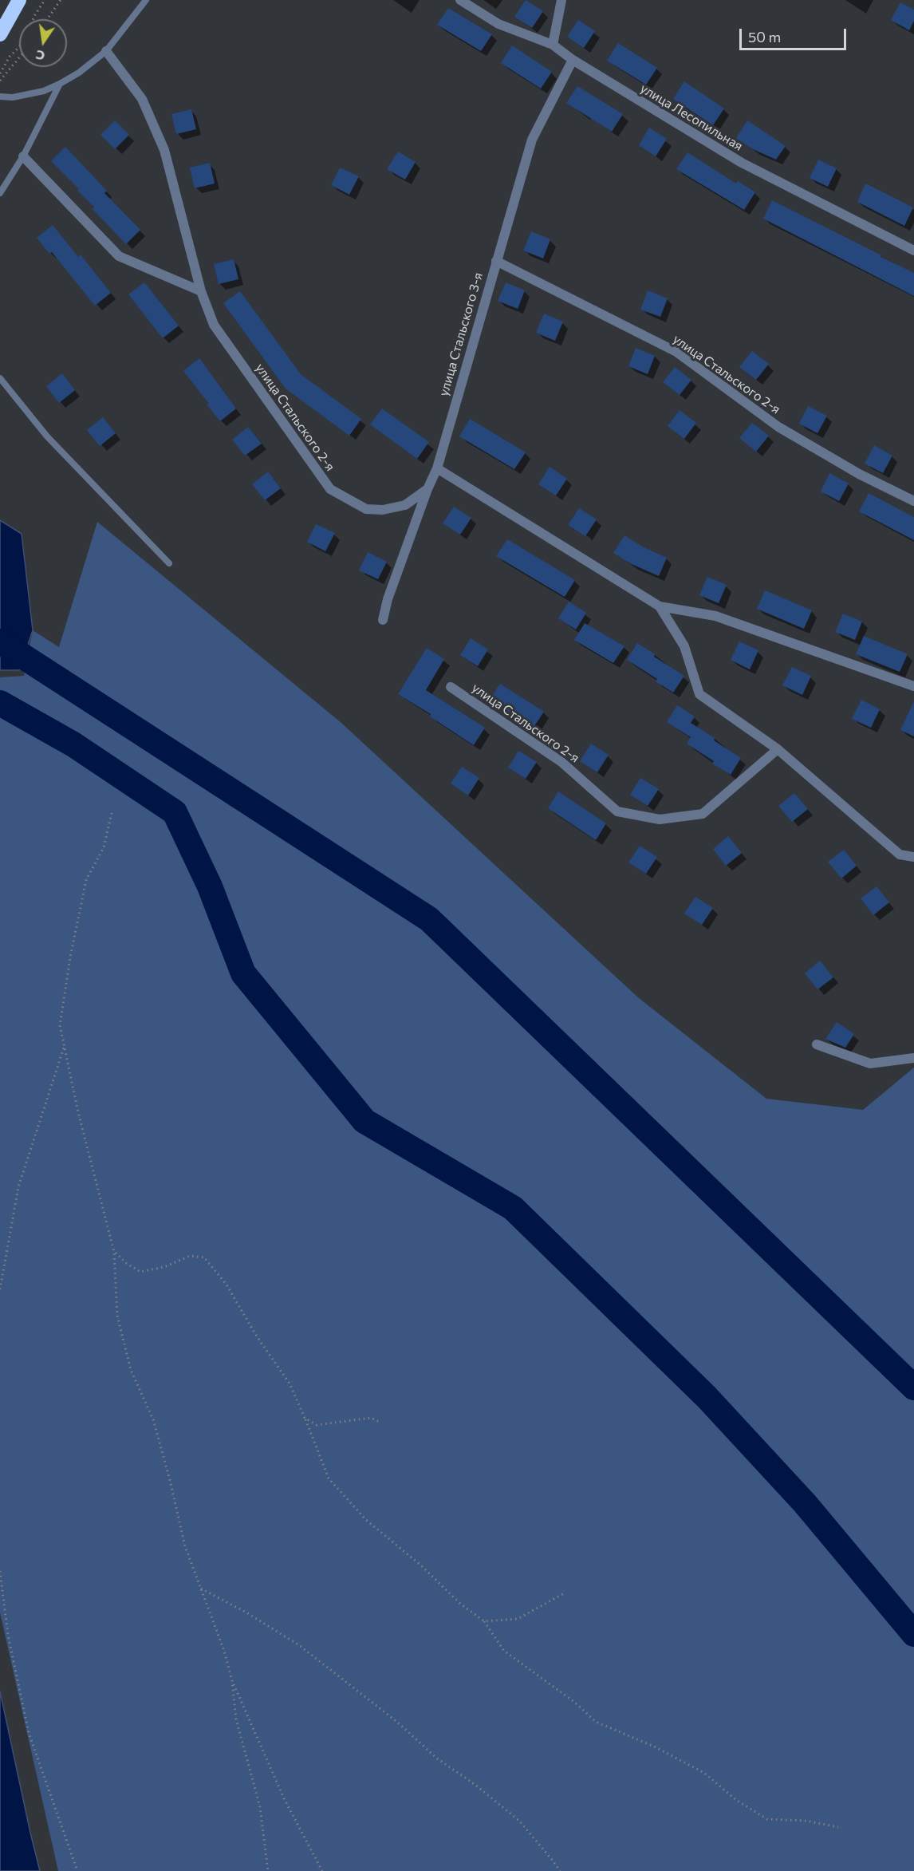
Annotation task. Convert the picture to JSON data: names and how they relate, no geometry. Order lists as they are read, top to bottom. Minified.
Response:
{"streets":{"street":["улица Лесопильная","улица Стальского 3-я","улица Стальского 2-я"]},"crossings":[["улица Лесопильная","улица Стальского 3-я"],["улица Стальского 3-я","улица Стальского 2-я"]],"scale_bar":"50 m","north":"bottom"}
